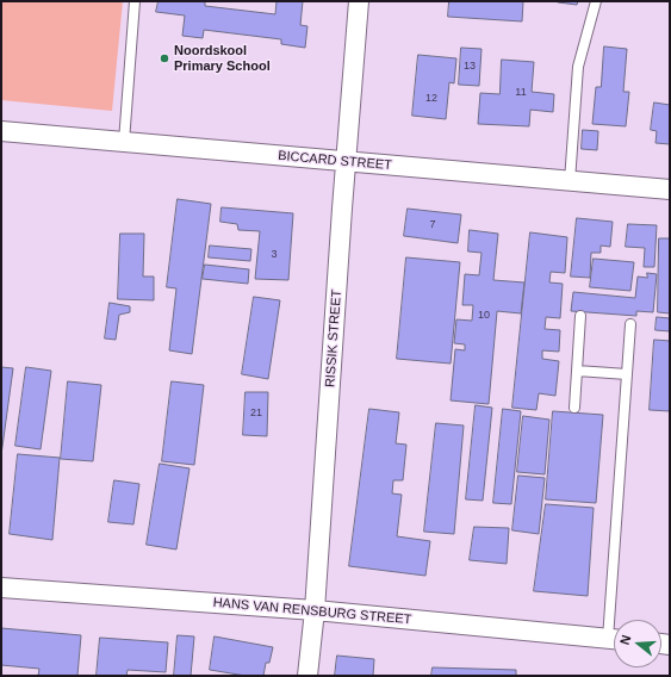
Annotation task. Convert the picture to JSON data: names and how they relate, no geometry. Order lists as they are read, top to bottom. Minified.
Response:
{"streets":{"street":["BICCARD STREET","RISSIK STREET","HANS VAN RENSBURG STREET"]},"crossings":[["BICCARD STREET","RISSIK STREET"],["RISSIK STREET","HANS VAN RENSBURG STREET"]],"places":["Noordskool Primary School"],"house_numbers":["13","11","12","7","3","10","21"],"north":"left"}
